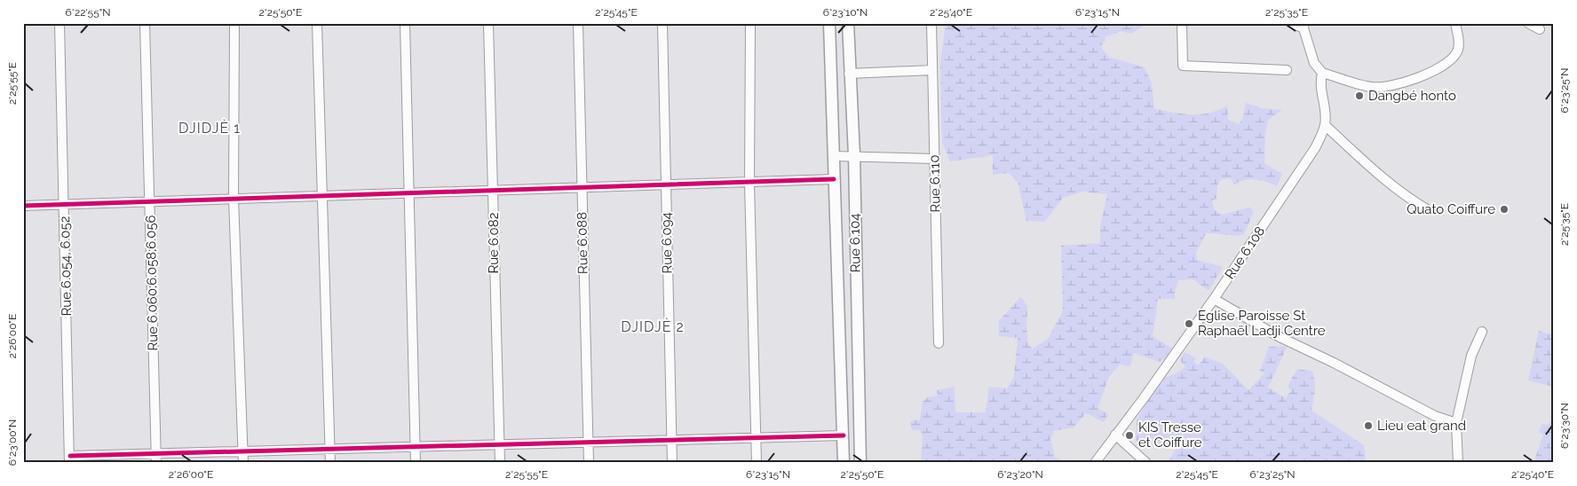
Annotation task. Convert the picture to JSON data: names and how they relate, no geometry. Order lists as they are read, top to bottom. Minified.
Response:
{"streets":{"street":["Rue 6.110","Rue 6.082","Rue 6.088","Rue 6.094","Rue 6.104","Rue 6.108","Rue 6.054, 6.052","Rue 6.060;6.058;6.056"]},"districts":["DJIDJÈ 1","DJIDJÈ 2"],"places":["Dangbé honto","Quato Coiffure","Eglise Paroisse St Raphaël Ladji Centre","Lieu eat grand","KIS Tresse et Coiffure"],"coordinates":["6°22'55\"N","2°25'50\"E","2°25'45\"E","6°23'10\"N","2°25'40\"E","6°23'15\"N","2°25'35\"E","2°25'55\"E","6°23'25\"N","2°26'00\"E","6°23'30\"N","6°23'00\"N","6°23'20\"N"]}
